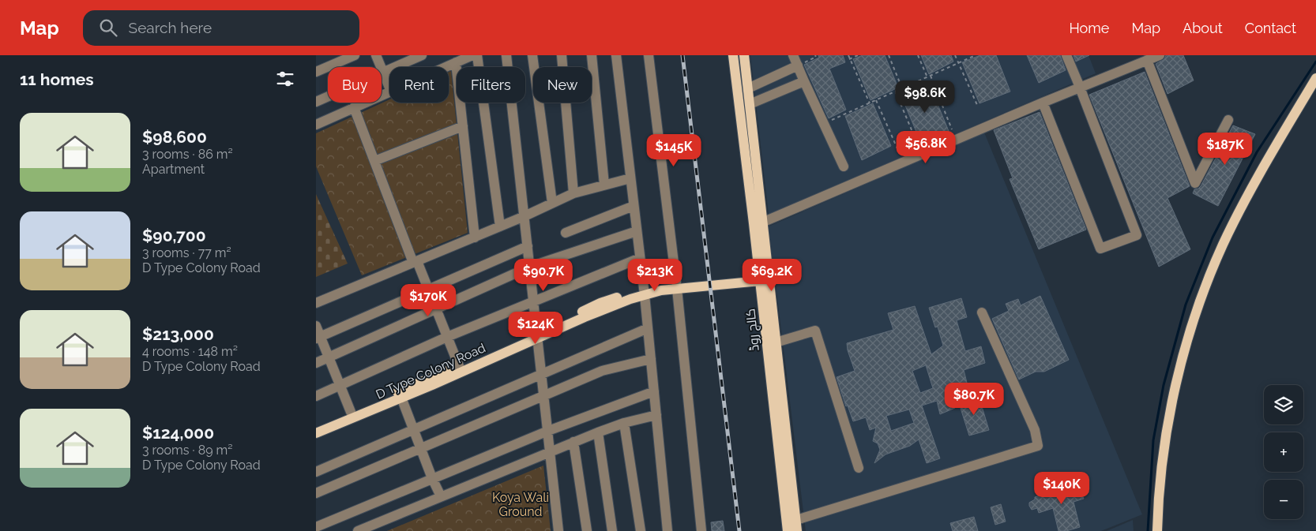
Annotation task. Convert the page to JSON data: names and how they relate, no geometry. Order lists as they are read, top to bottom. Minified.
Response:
{"streets":{"main road":["کالج روڈ","D Type Colony Road"]},"crossings":[["کالج روڈ","D Type Colony Road"]],"parks":["Koya Wali Ground"],"page":{"header":"Map","search":"Search here","nav":["Home","Map","About","Contact"],"heading":"11 homes","chip":["Buy","Rent","Filters","New"],"price":["$98.6K","$56.8K","$187K","$145K","$90.7K","$213K","$69.2K","$170K","$124K","$80.7K","$140K"],"list":[{"name":"$98,600","note":"3 rooms · 86 m² · Apartment"},{"name":"$90,700","note":"3 rooms · 77 m² · D Type Colony Road"},{"name":"$213,000","note":"4 rooms · 148 m² · D Type Colony Road"},{"name":"$124,000","note":"3 rooms · 89 m² · D Type Colony Road"}],"map_buttons":["+","−"]}}
